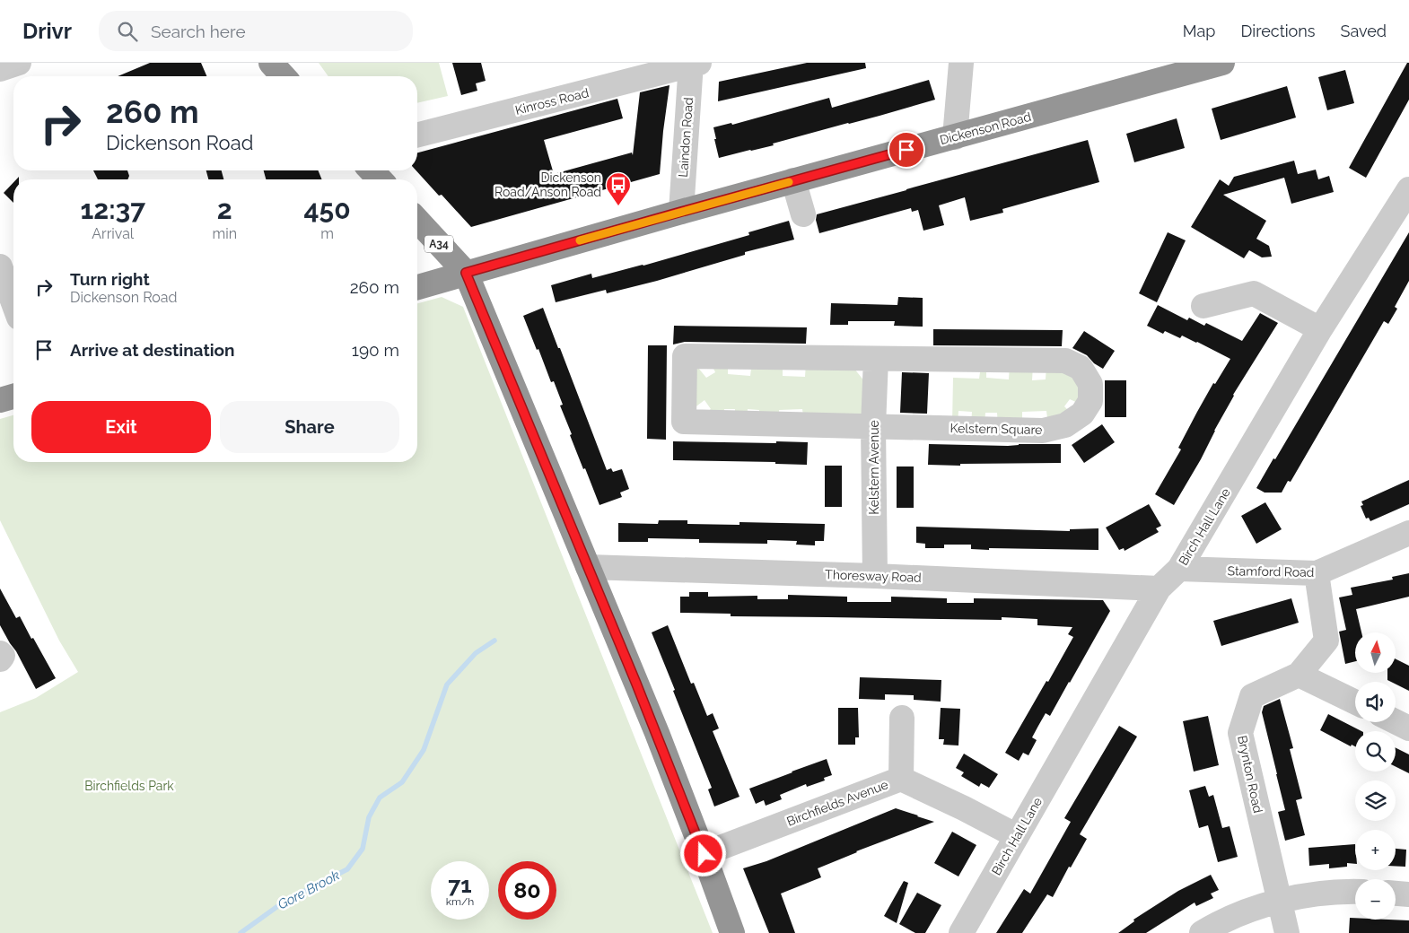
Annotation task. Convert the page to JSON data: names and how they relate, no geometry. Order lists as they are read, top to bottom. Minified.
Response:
{"streets":{"highway":["Dickenson Road","A34"],"street":["Kinross Road","Laindon Road","Kelstern Square","Kelstern Avenue","Birch Hall Lane","Stamford Road","Thoresway Road","Brynton Road","Birchfields Avenue"]},"crossings":[["Kinross Road","Laindon Road"],["Dickenson Road","Laindon Road"],["Dickenson Road","A34"],["A34","Thoresway Road"],["A34","Birchfields Avenue"],["Kelstern Square","Kelstern Avenue"],["Kelstern Avenue","Thoresway Road"],["Birch Hall Lane","Stamford Road"],["Birch Hall Lane","Thoresway Road"],["Birch Hall Lane","Birchfields Avenue"],["Stamford Road","Brynton Road"]],"water":["Gore Brook"],"parks":["Birchfields Park"],"places":{"bus stop":["Dickenson Road/Anson Road"]},"north":"top","page":{"header":"Drivr","search":"Search here","nav":["Map","Directions","Saved"],"turn":["260 m","Dickenson Road"],"eta":["12:37","Arrival","2","min","450","m"],"list":[{"name":"Turn right","note":"Dickenson Road","value":"260 m"},{"name":"Arrive at destination","value":"190 m"}],"buttons":["Exit","Share"],"map_buttons":["+","−"],"speed":"71 km/h","limit":"80"}}
